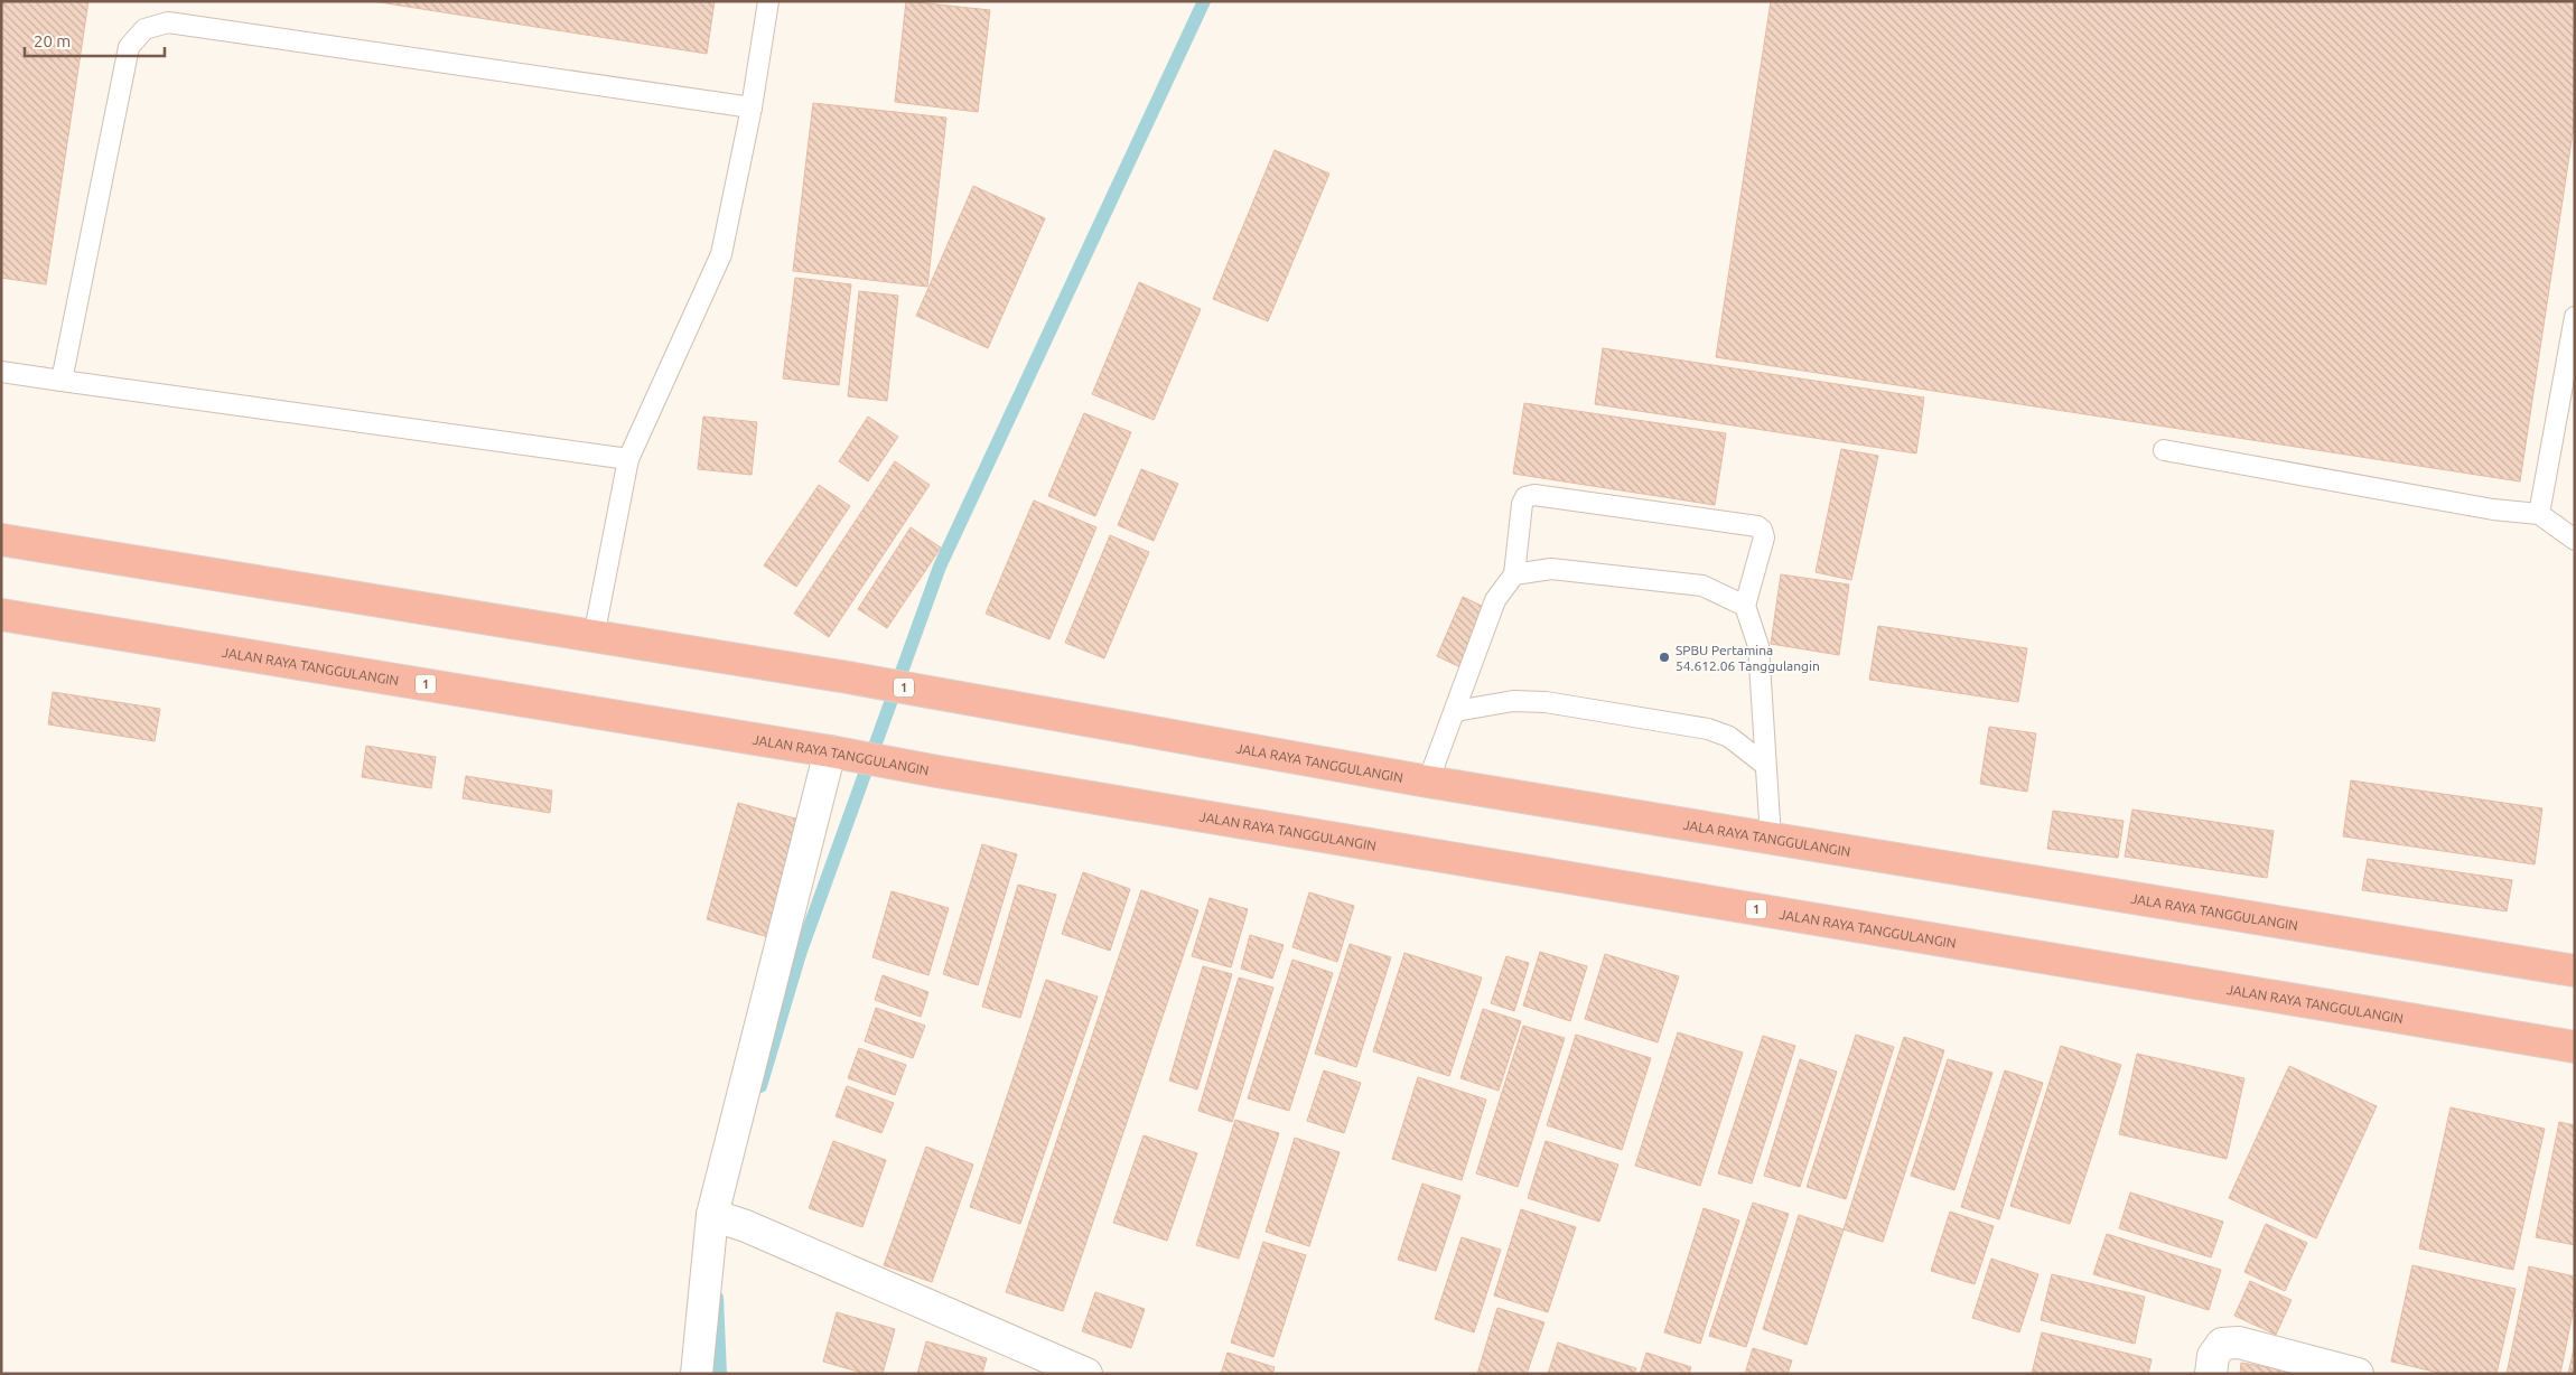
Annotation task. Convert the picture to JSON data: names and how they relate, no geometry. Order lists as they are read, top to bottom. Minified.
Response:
{"streets":{"highway":["JALAN RAYA TANGGULANGIN","1","JALA RAYA TANGGULANGIN"]},"crossings":[["1","JALA RAYA TANGGULANGIN"]],"places":["SPBU Pertamina 54.612.06 Tanggulangin"],"scale_bar":"20 m"}
